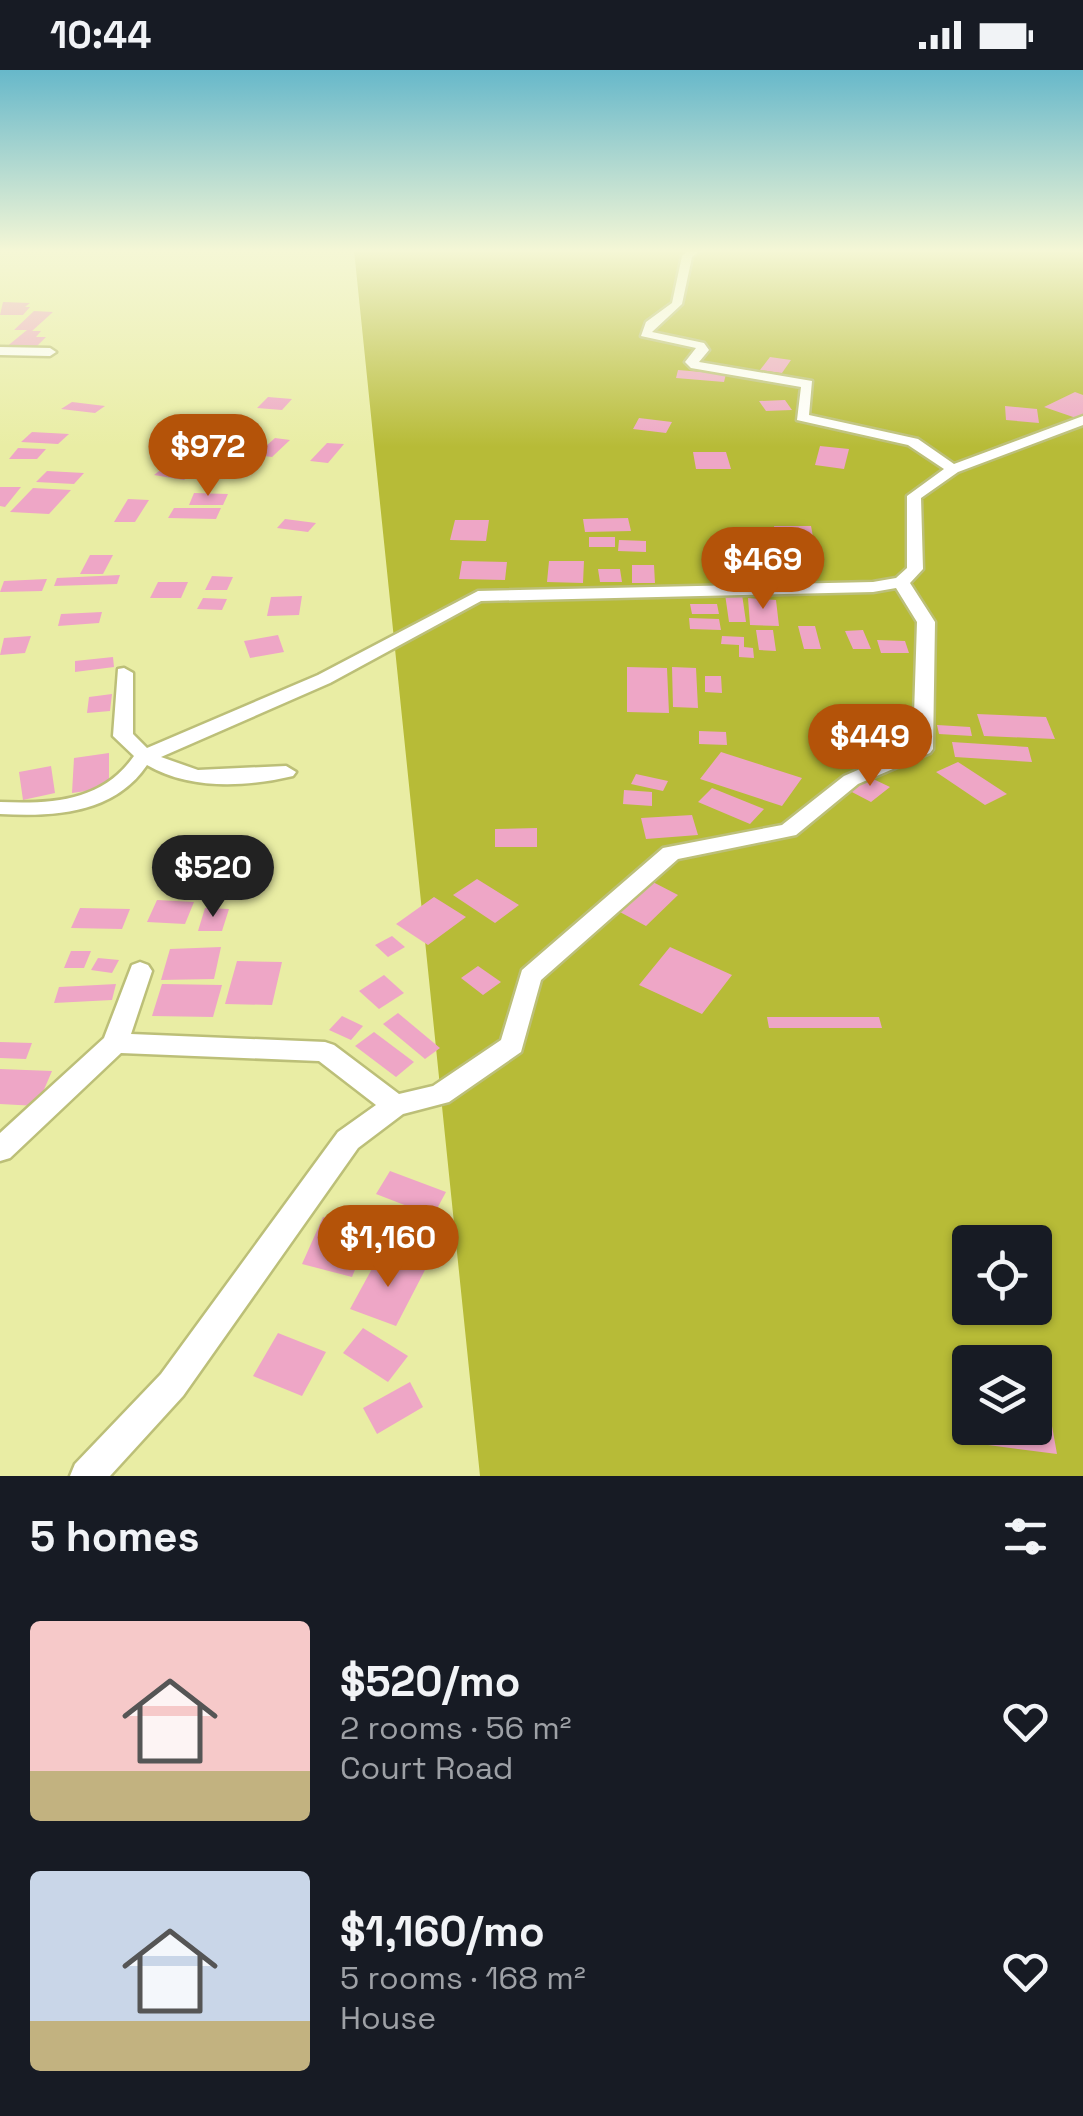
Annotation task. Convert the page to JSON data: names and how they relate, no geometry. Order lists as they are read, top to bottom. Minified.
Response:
{"page":{"status":"10:44","price":["$972","$469","$449","$520","$1,160"],"heading":"5 homes","list":[{"name":"$520/mo","note":"2 rooms · 56 m² · Court Road"},{"name":"$1,160/mo","note":"5 rooms · 168 m² · House"}]}}
